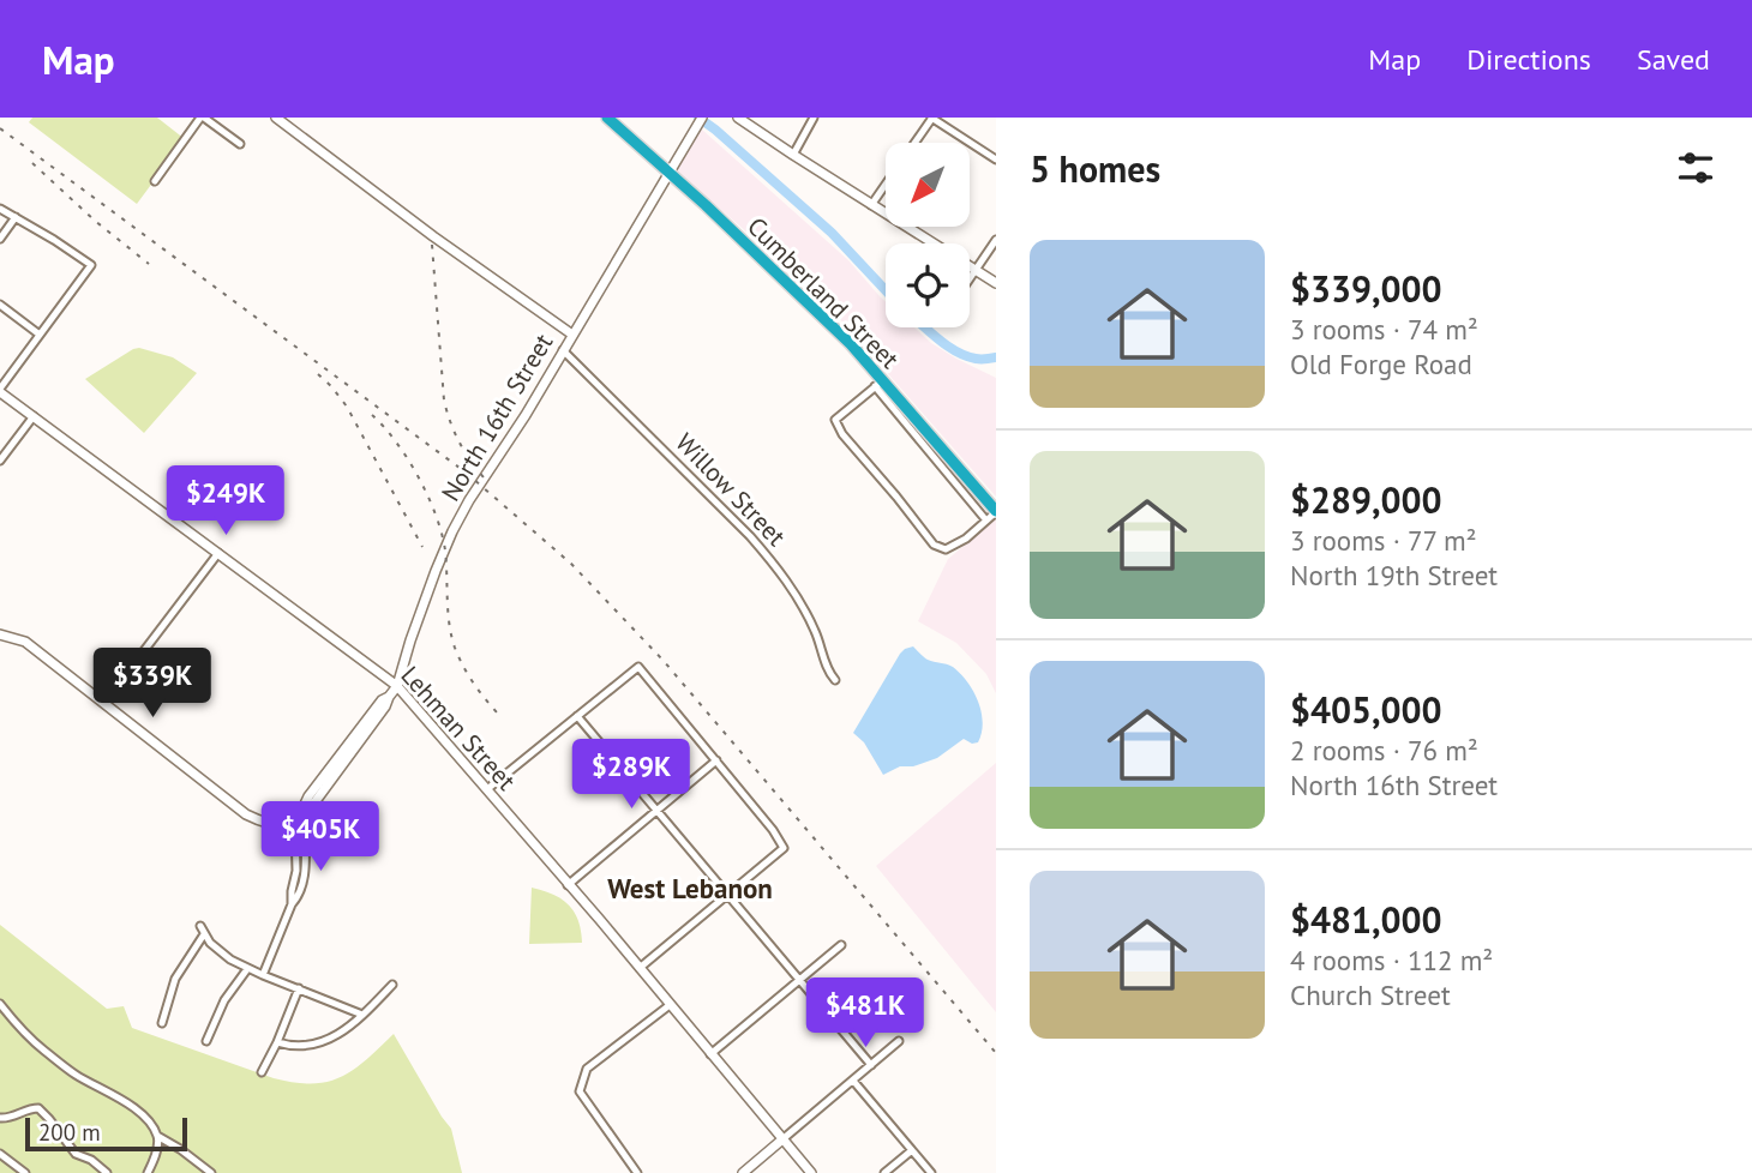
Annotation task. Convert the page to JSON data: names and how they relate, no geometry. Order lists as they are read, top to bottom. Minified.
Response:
{"streets":{"highway":["Cumberland Street"],"main road":["North 16th Street","Lehman Street"],"street":["Willow Street"]},"crossings":[["Cumberland Street","North 16th Street"],["North 16th Street","Willow Street"],["North 16th Street","Lehman Street"]],"districts":["West Lebanon"],"scale_bar":"200 m","north":"bottom left","page":{"header":"Map","nav":["Map","Directions","Saved"],"heading":"5 homes","list":[{"name":"$339,000","note":"3 rooms · 74 m² · Old Forge Road"},{"name":"$289,000","note":"3 rooms · 77 m² · North 19th Street"},{"name":"$405,000","note":"2 rooms · 76 m² · North 16th Street"},{"name":"$481,000","note":"4 rooms · 112 m² · Church Street"}],"price":["$249K","$339K","$289K","$405K","$481K"],"scale":"200 m"}}
